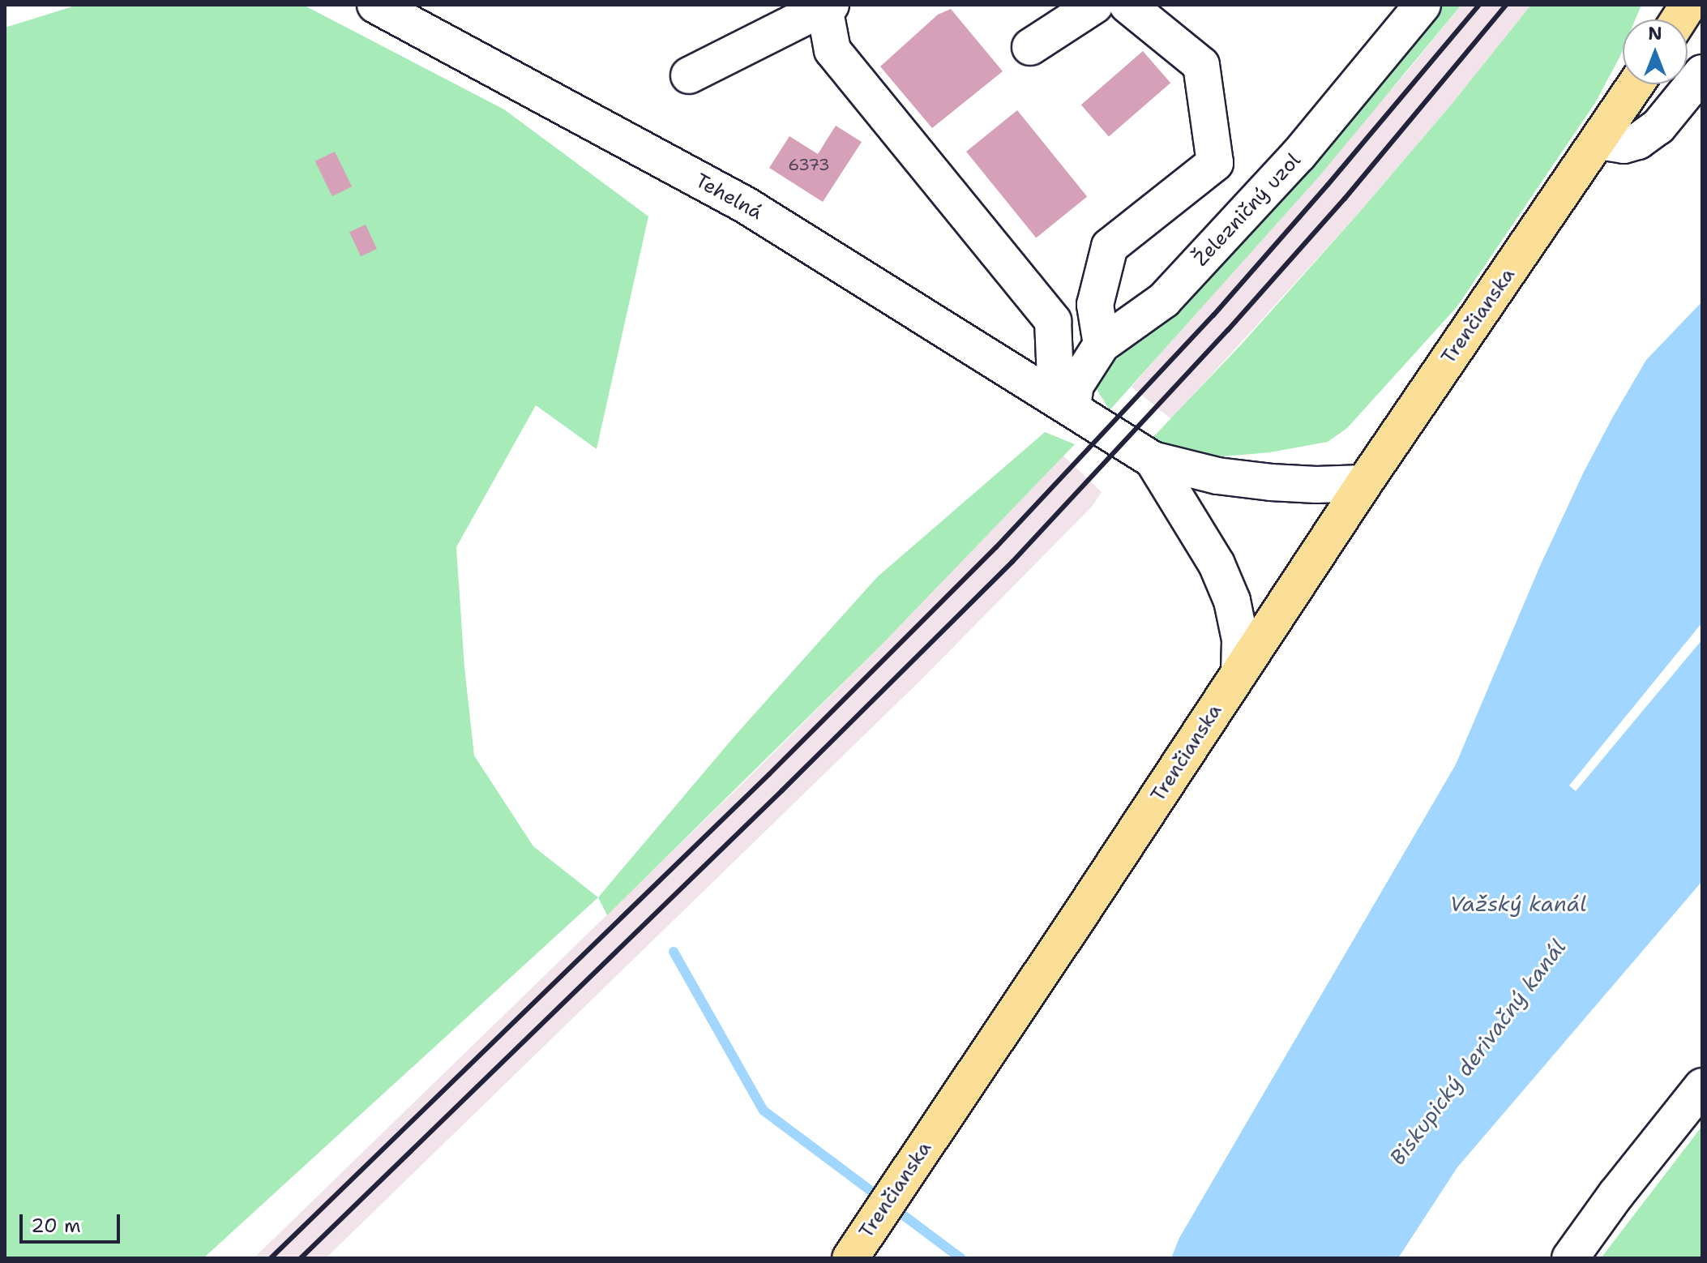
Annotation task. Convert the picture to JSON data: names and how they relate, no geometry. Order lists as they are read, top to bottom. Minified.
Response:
{"streets":{"main road":["Trenčianska"],"street":["Tehelná","Železničný uzol"]},"crossings":[["Tehelná","Železničný uzol"]],"water":["Važský kanál","Biskupický derivačný kanál"],"house_numbers":["6373"],"scale_bar":"20 m","north":"top"}
